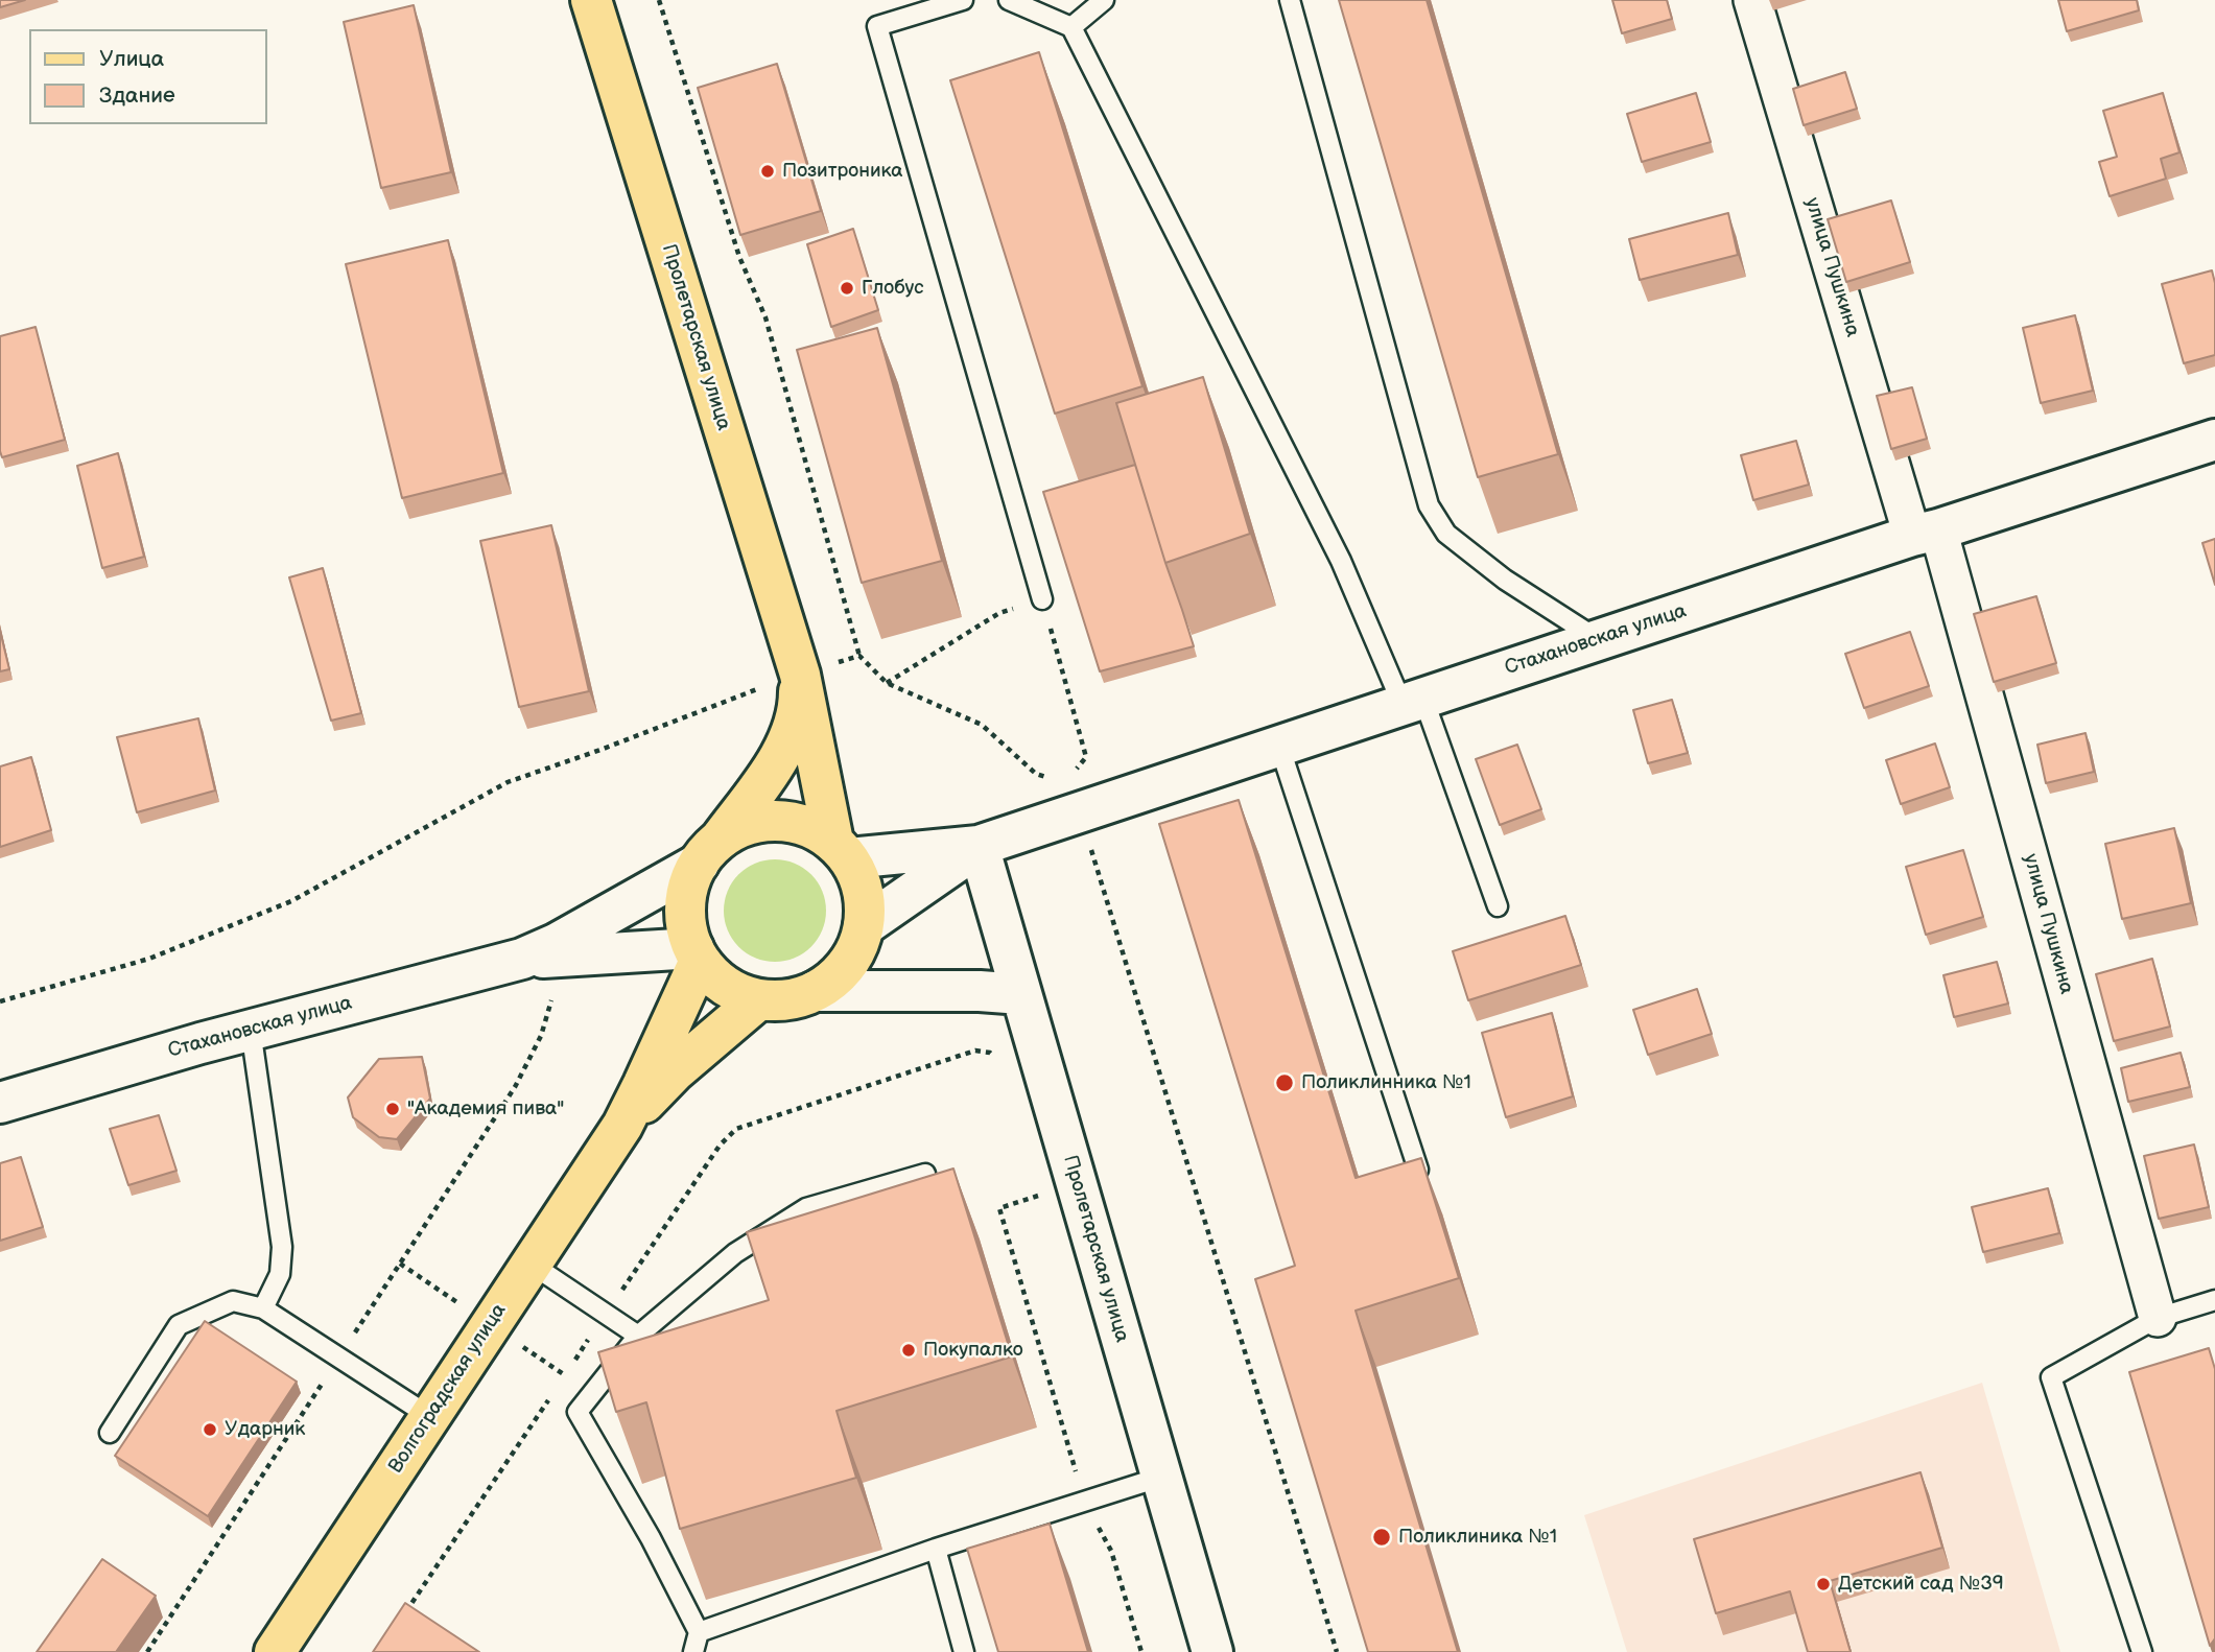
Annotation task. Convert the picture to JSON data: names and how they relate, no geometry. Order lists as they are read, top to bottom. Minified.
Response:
{"streets":{"main road":["Пролетарская улица","Волгоградская улица"],"street":["улица Пушкина","Стахановская улица"]},"crossings":[["улица Пушкина","Стахановская улица"],["Пролетарская улица","Стахановская улица"],["Пролетарская улица","Волгоградская улица"],["Стахановская улица","Волгоградская улица"]],"places":["Позитроника","Глобус","Поликлинника №1","\"Академия пива\"","Покупалко","Ударник","Поликлиника №1","Детский сад №39"],"legend":["Улица","Здание"]}
